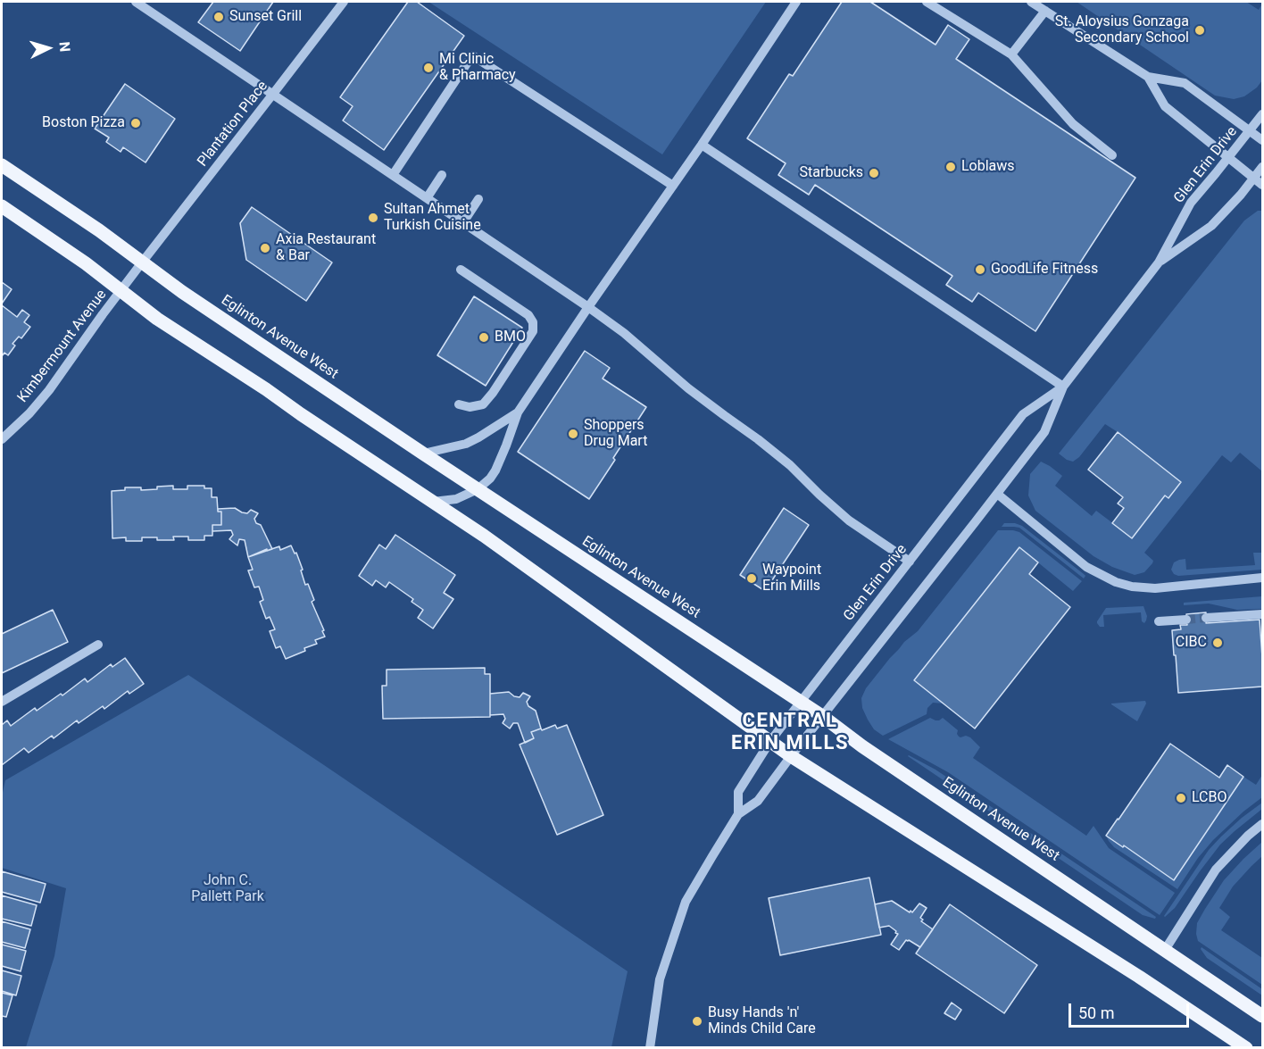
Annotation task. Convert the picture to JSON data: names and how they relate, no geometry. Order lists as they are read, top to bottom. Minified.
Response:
{"streets":{"main road":["Eglinton Avenue West"],"street":["Plantation Place","Glen Erin Drive","Kimbermount Avenue"]},"crossings":[["Plantation Place","Eglinton Avenue West"],["Plantation Place","Kimbermount Avenue"],["Glen Erin Drive","Eglinton Avenue West"]],"districts":["CENTRAL ERIN MILLS"],"parks":["John C. Pallett Park"],"places":["Sunset Grill","St. Aloysius Gonzaga Secondary School","Mi Clinic & Pharmacy","Boston Pizza","Loblaws","Starbucks","Sultan Ahmet Turkish Cuisine","Axia Restaurant & Bar","GoodLife Fitness","BMO","Shoppers Drug Mart","Waypoint Erin Mills","CIBC","LCBO","Busy Hands 'n' Minds Child Care"],"scale_bar":"50 m","north":"right"}
